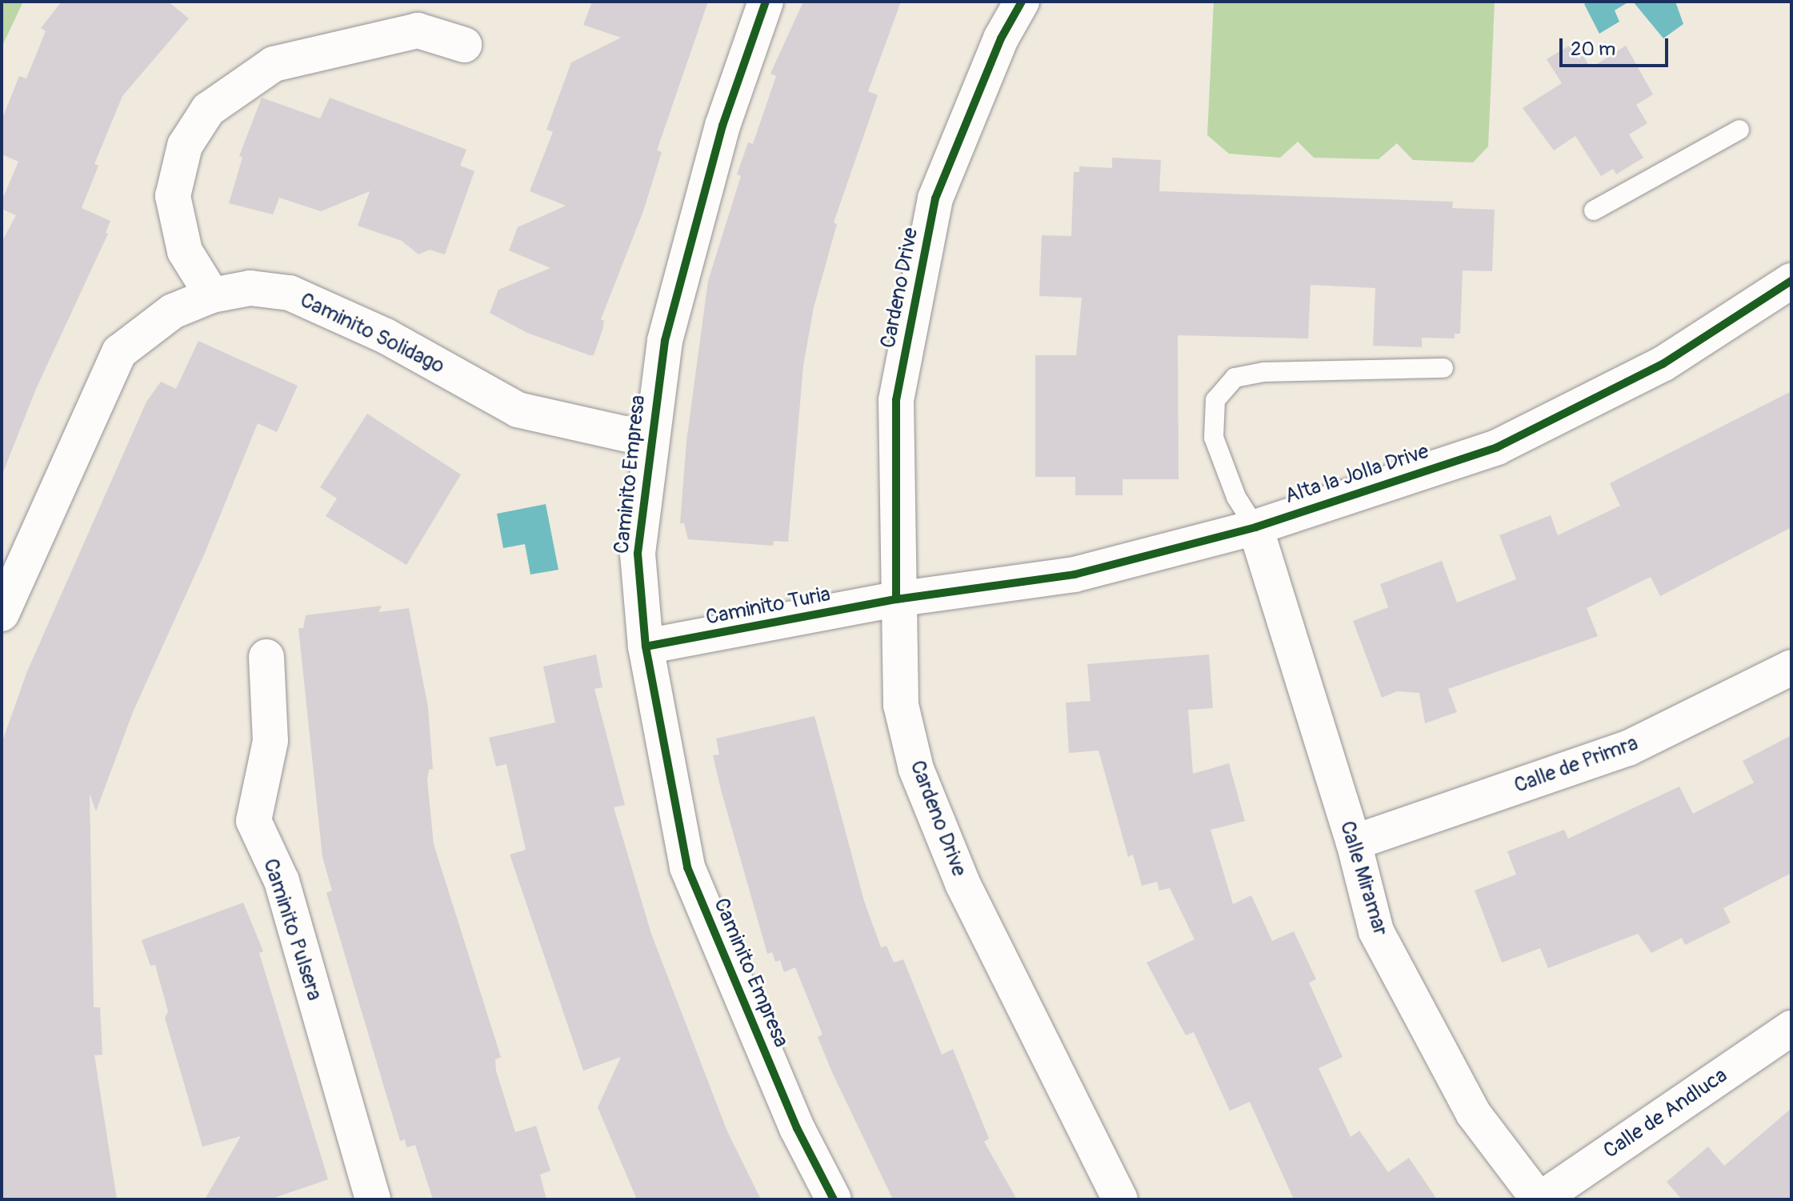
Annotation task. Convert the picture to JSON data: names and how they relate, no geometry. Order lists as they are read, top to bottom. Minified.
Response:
{"streets":{"street":["Cardeno Drive","Caminito Solidago","Caminito Empresa","Alta la Jolla Drive","Caminito Turia","Calle de Primra","Calle Miramar","Caminito Pulsera","Calle de Andluca"]},"crossings":[["Cardeno Drive","Alta la Jolla Drive"],["Cardeno Drive","Caminito Turia"],["Caminito Solidago","Caminito Empresa"],["Caminito Empresa","Caminito Turia"],["Alta la Jolla Drive","Caminito Turia"],["Alta la Jolla Drive","Calle Miramar"],["Calle de Primra","Calle Miramar"],["Calle Miramar","Calle de Andluca"]],"scale_bar":"20 m"}
